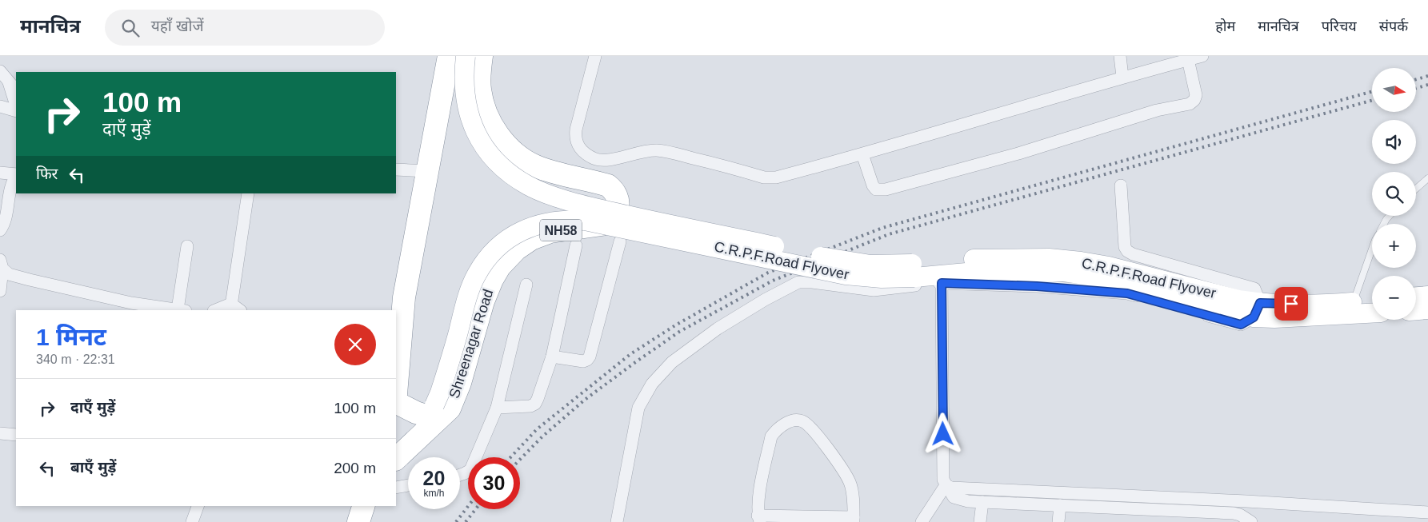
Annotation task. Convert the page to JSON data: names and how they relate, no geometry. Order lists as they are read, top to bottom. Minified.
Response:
{"streets":{"highway":["NH58","Shreenagar Road"],"main road":["C.R.P.F.Road Flyover"]},"crossings":[["C.R.P.F.Road Flyover","Shreenagar Road"]],"north":"right","page":{"header":"मानचित्र","search":"यहाँ खोजें","nav":["होम","मानचित्र","परिचय","संपर्क"],"map_buttons":["+","−"],"turn":["100 m","दाएँ मुड़ें"],"then":"फिर","heading":["1 मिनट","340 m · 22:31"],"list":[{"name":"दाएँ मुड़ें","value":"100 m"},{"name":"बाएँ मुड़ें","value":"200 m"}],"speed":"20 km/h","limit":"30"}}
